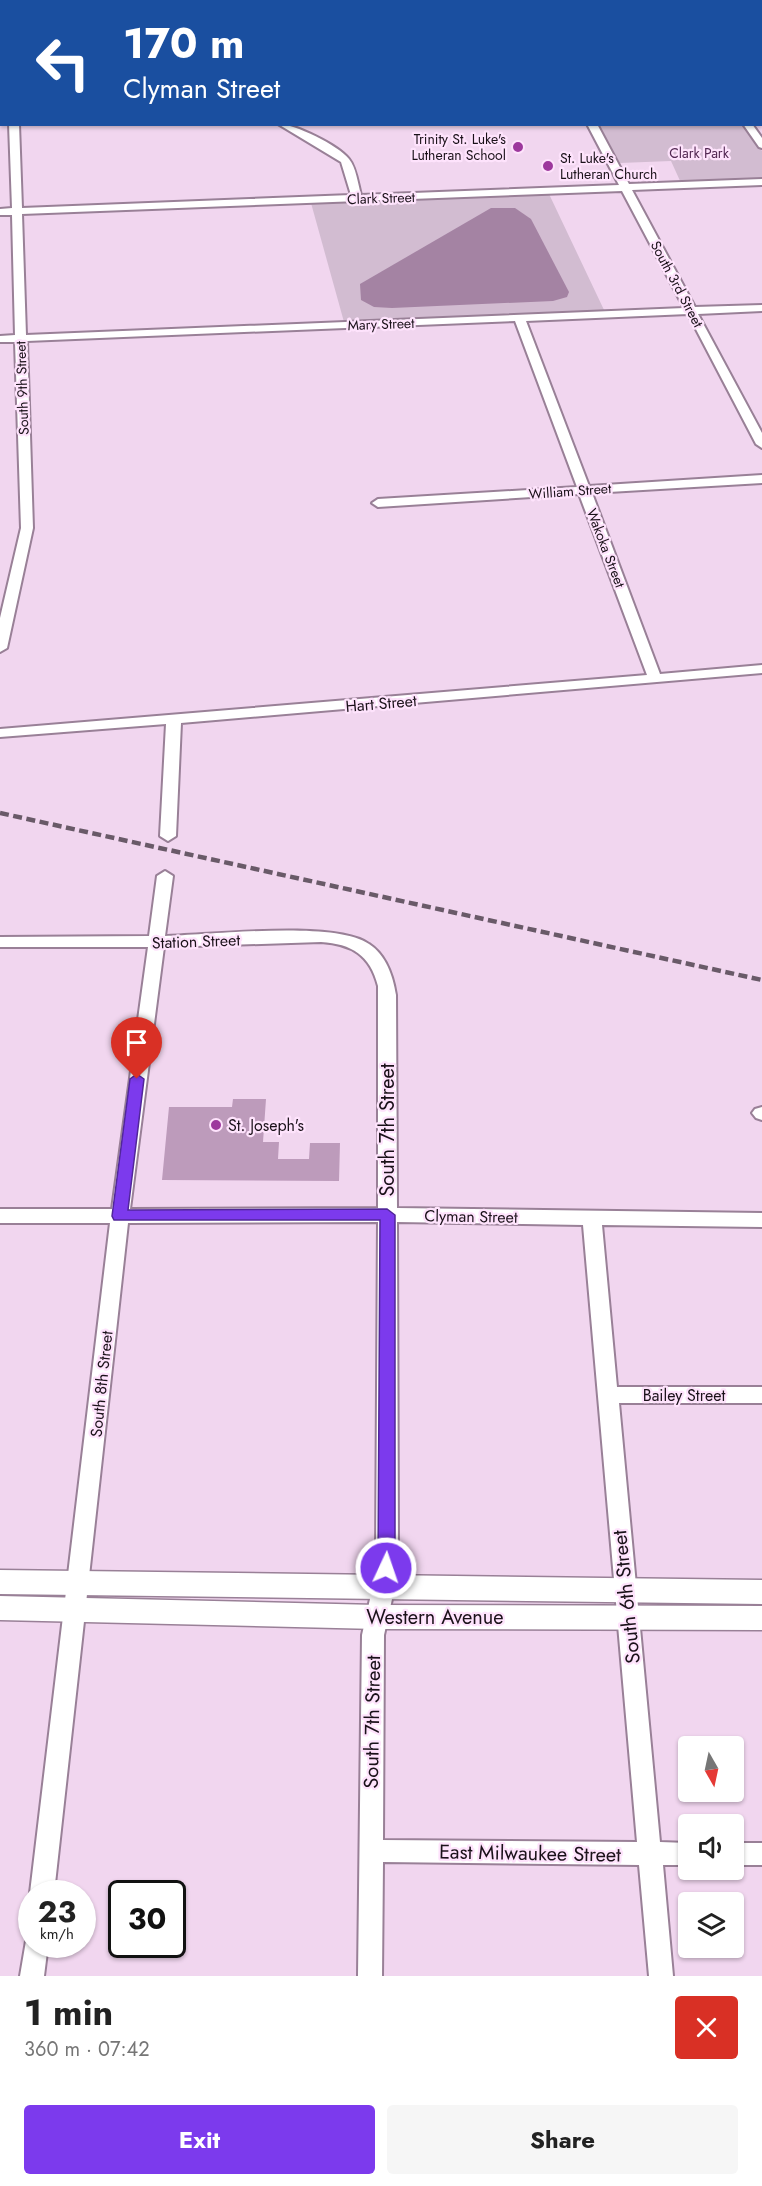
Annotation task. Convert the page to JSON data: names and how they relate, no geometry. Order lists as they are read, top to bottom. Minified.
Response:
{"streets":{"street":["Clark Street","South 3rd Street","Mary Street","South 9th Street","William Street","Wakoka Street","Hart Street","Station Street","South 7th Street","Clyman Street","South 8th Street","Bailey Street","South 6th Street","Western Avenue","East Milwaukee Street"]},"crossings":[["Clark Street","South 3rd Street"],["Clark Street","South 9th Street"],["South 3rd Street","Mary Street"],["Mary Street","South 9th Street"],["Mary Street","Wakoka Street"],["William Street","Wakoka Street"],["Wakoka Street","Hart Street"],["Station Street","South 7th Street"],["Station Street","South 8th Street"],["South 7th Street","Clyman Street"],["South 7th Street","Western Avenue"],["South 7th Street","East Milwaukee Street"],["Clyman Street","South 8th Street"],["Clyman Street","South 6th Street"],["South 8th Street","Western Avenue"],["Bailey Street","South 6th Street"],["South 6th Street","Western Avenue"],["South 6th Street","East Milwaukee Street"]],"parks":["Clark Park"],"places":["Trinity St. Luke's Lutheran School","St. Luke's Lutheran Church","St. Joseph's"],"north":"bottom","page":{"turn":["170 m","Clyman Street"],"speed":"23 km/h","limit":"30","heading":["1 min","360 m · 07:42"],"buttons":["Exit","Share"]}}
